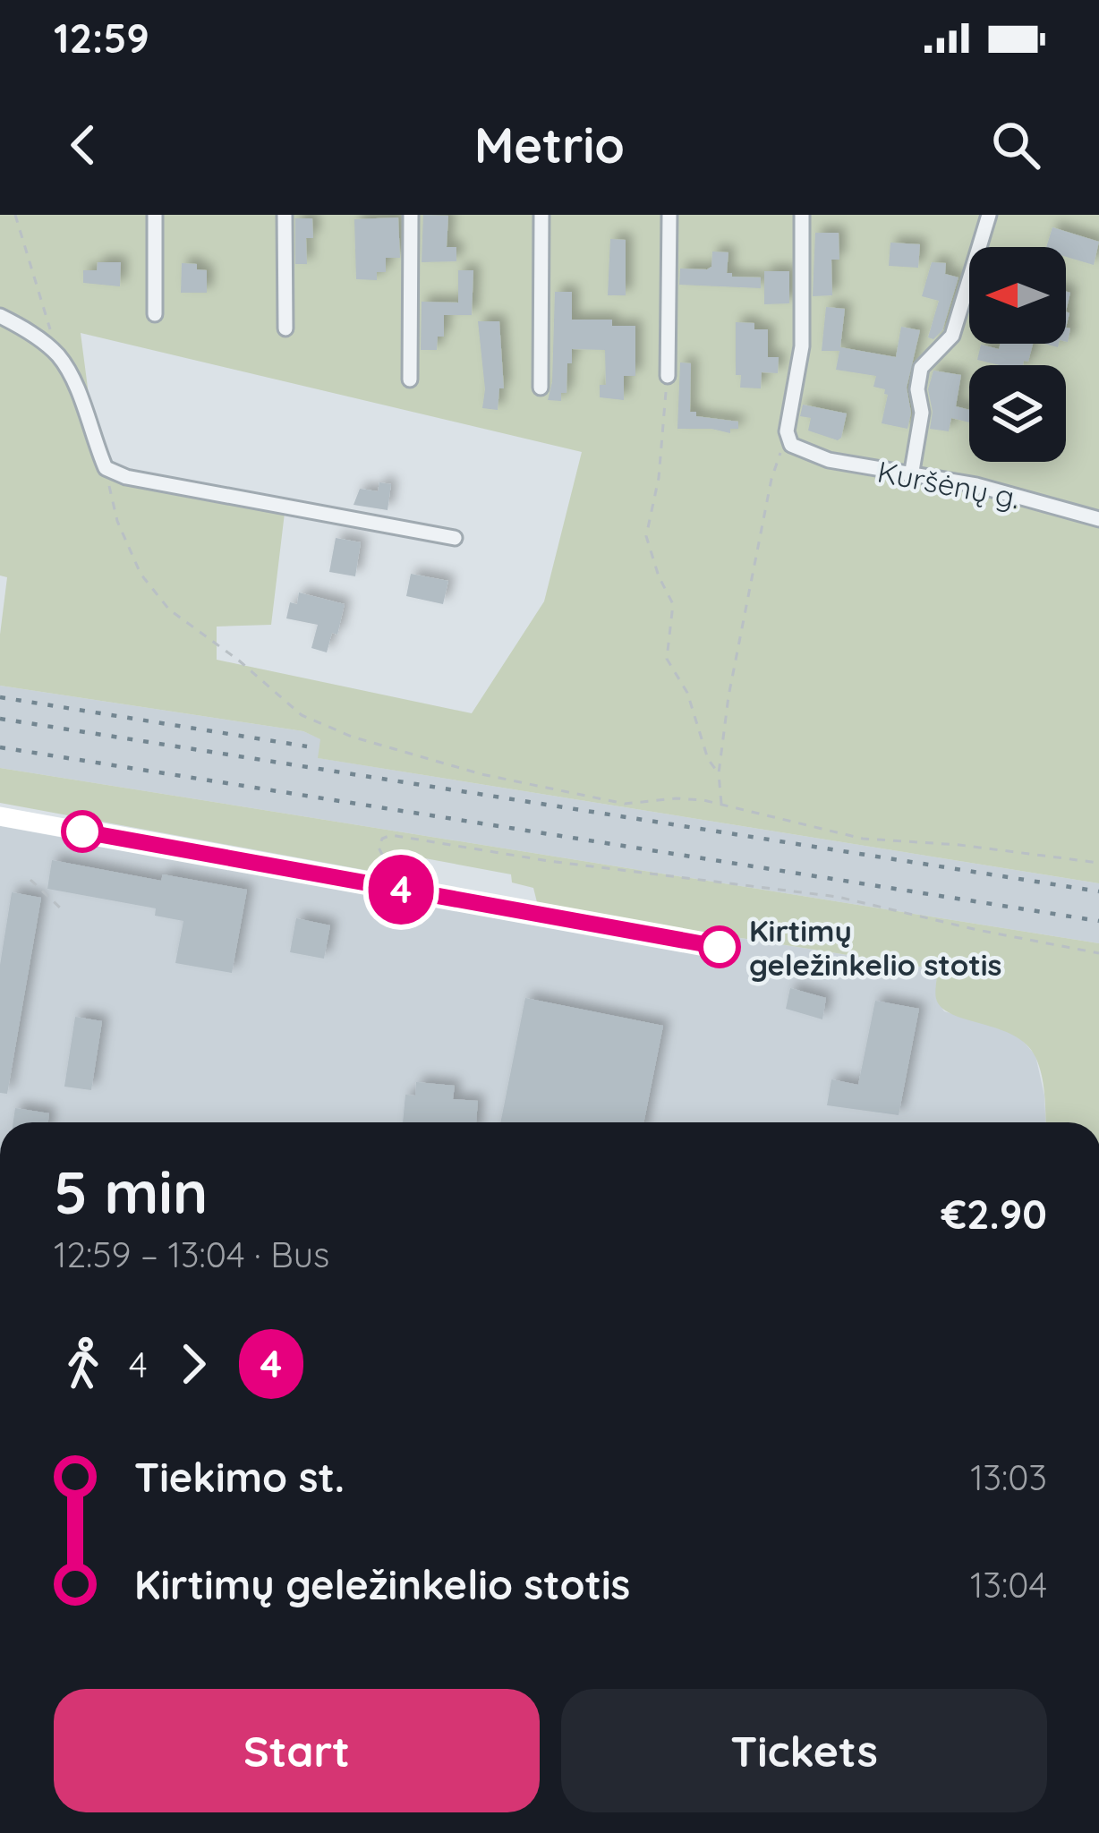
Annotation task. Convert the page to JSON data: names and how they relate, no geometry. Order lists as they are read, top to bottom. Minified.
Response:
{"streets":{"street":["Kuršėnų g."]},"places":["Kirtimų geležinkelio stotis"],"lines":["bus line 4"],"north":"left","page":{"status":"12:59","header":"Metrio","on_map":"4","heading":["5 min","12:59 – 13:04 · Bus","€2.90"],"legs":["4","4"],"list":[{"name":"Tiekimo st.","value":"13:03"},{"name":"Kirtimų geležinkelio stotis","value":"13:04"}],"buttons":["Start","Tickets"]}}
